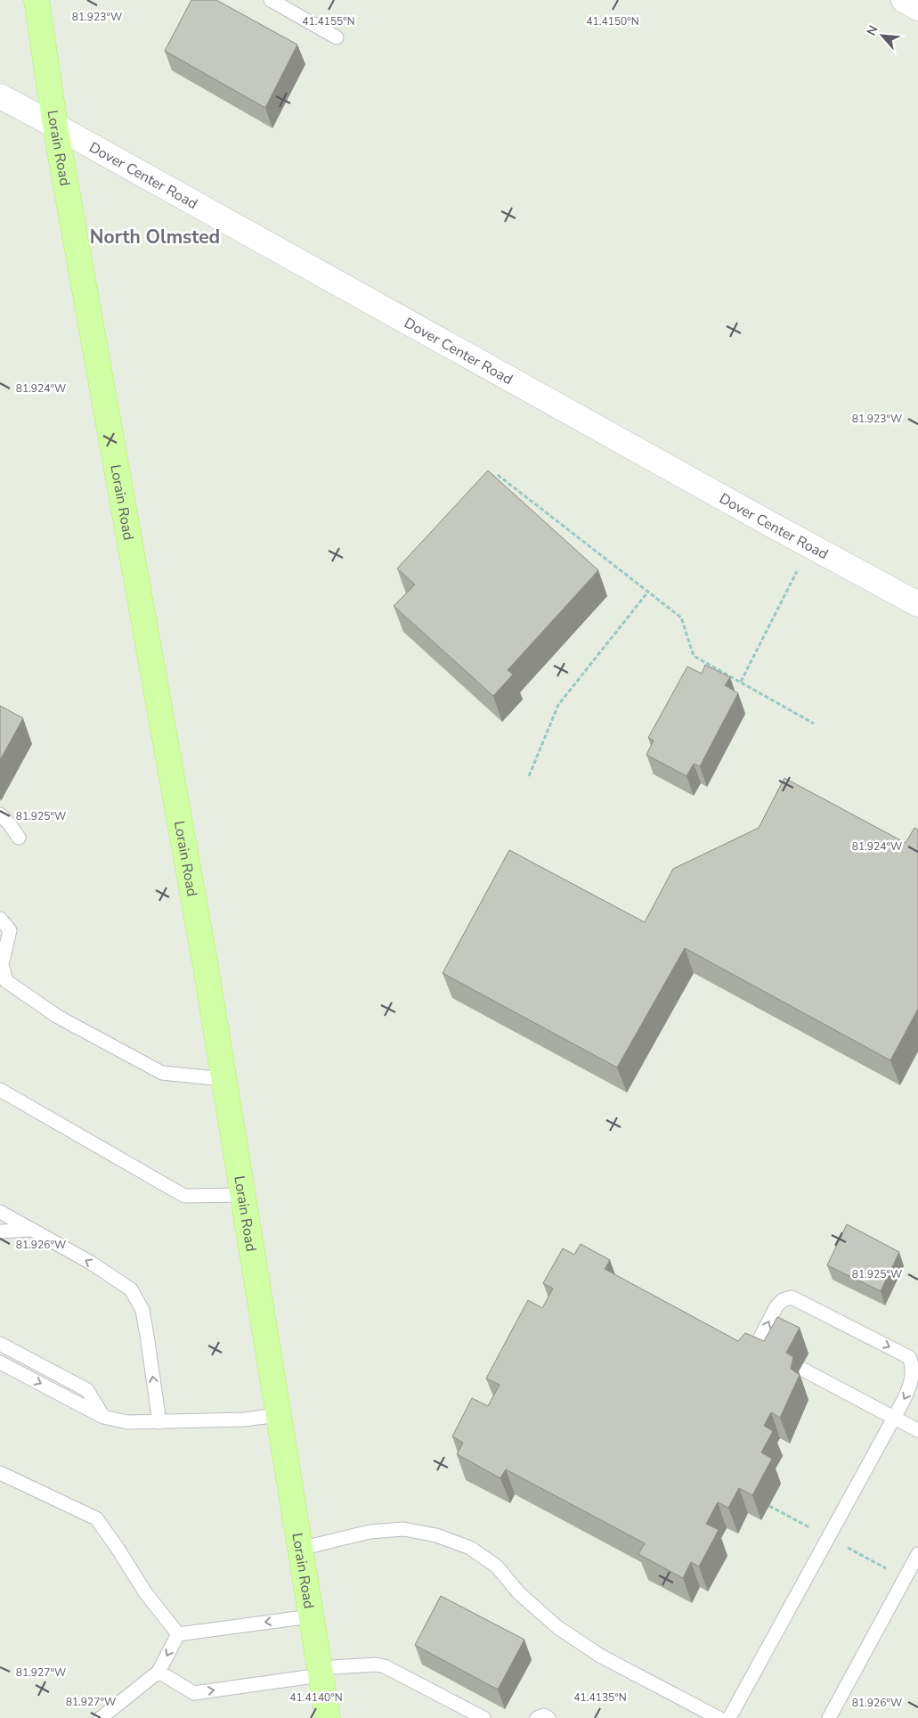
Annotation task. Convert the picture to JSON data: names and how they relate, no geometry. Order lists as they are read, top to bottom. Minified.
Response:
{"streets":{"main road":["Lorain Road"],"street":["Dover Center Road"]},"crossings":[["Lorain Road","Dover Center Road"]],"districts":["North Olmsted"],"north":"top left","coordinates":["81.923°W","41.4155°N","41.4150°N","81.924°W","81.925°W","81.926°W","81.927°W","41.4140°N","41.4135°N"]}
